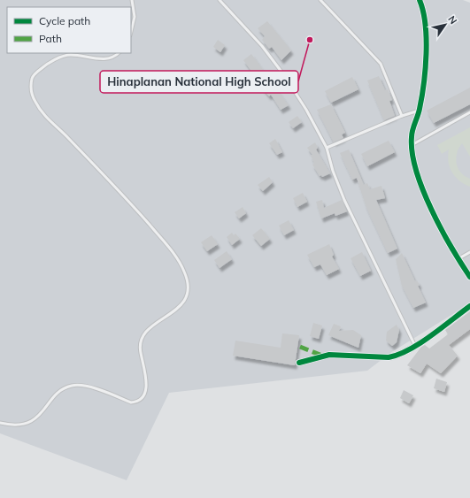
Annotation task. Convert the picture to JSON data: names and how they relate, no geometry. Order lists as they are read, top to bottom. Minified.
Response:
{"places":["Hinaplanan National High School"],"legend":["Cycle path","Path"],"north":"top right"}
